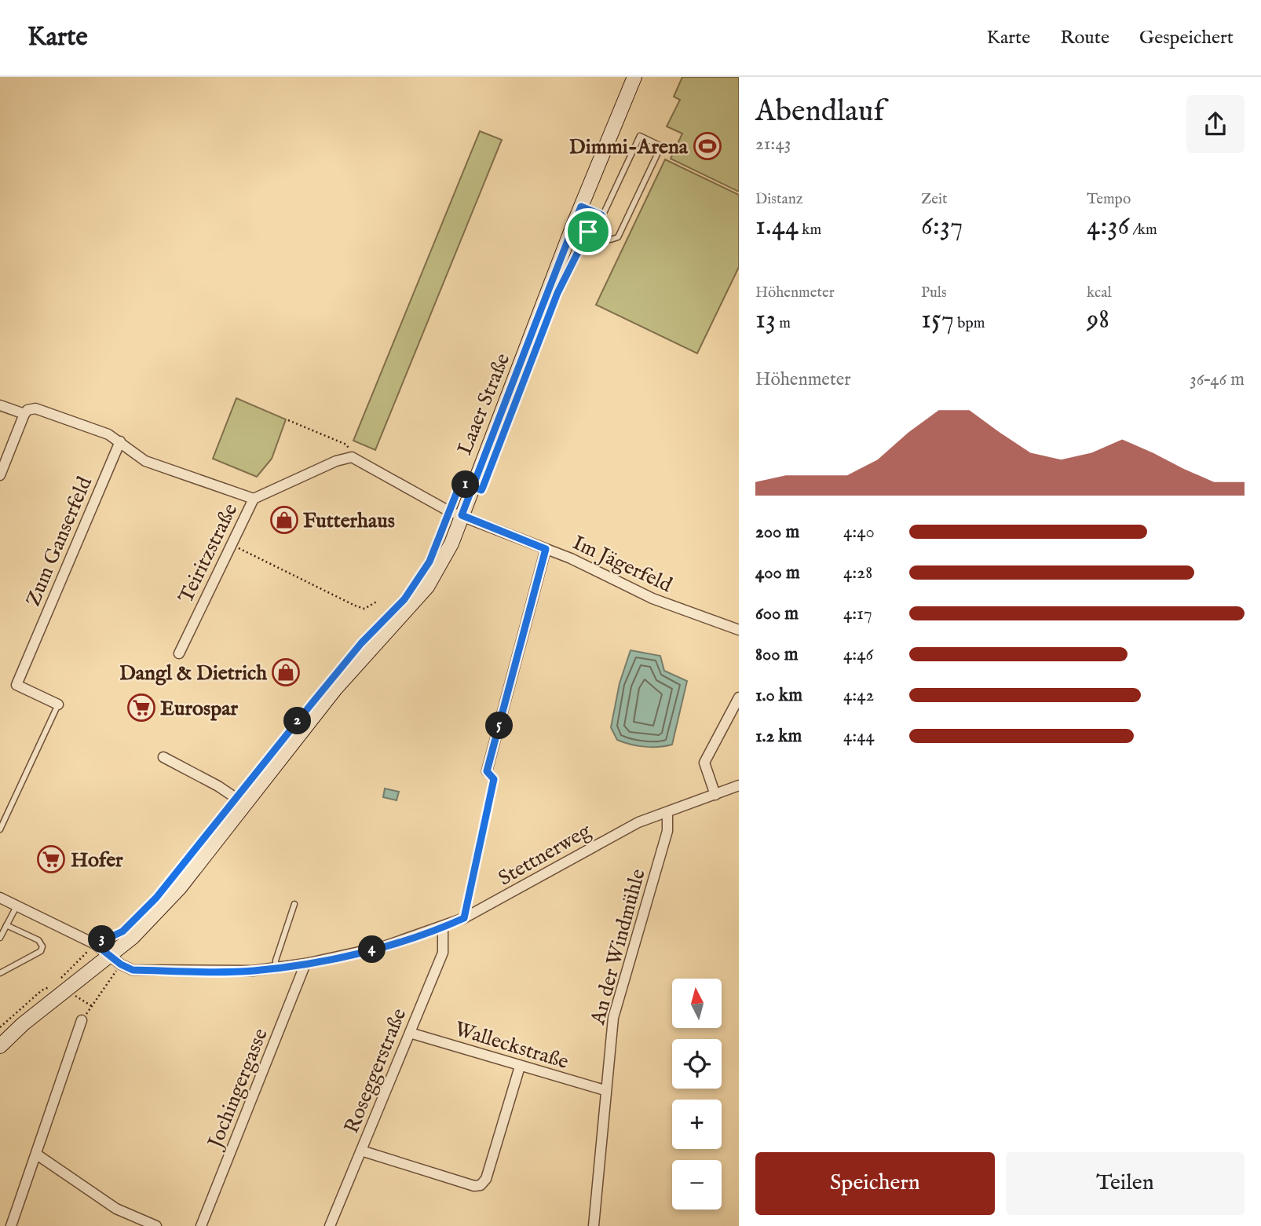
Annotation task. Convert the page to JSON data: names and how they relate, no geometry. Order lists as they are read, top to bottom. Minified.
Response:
{"streets":{"street":["Laaer Straße","Zum Ganserfeld","Teiritzstraße","Im Jägerfeld","Stettnerweg","An der Windmühle","Walleckstraße","Roseggerstraße","Jochingergasse"]},"crossings":[["Laaer Straße","Im Jägerfeld"],["Laaer Straße","Stettnerweg"],["Stettnerweg","An der Windmühle"],["Stettnerweg","Roseggerstraße"],["Stettnerweg","Jochingergasse"],["An der Windmühle","Walleckstraße"],["Walleckstraße","Roseggerstraße"]],"places":{"sports":["Dimmi-Arena"],"shop":["Futterhaus","Dangl & Dietrich"],"supermarket":["Eurospar","Hofer"]},"north":"top","page":{"header":"Karte","nav":["Karte","Route","Gespeichert"],"heading":["Abendlauf","21:43"],"stats":[["Distanz","1.44 km"],["Zeit","6:37"],["Tempo","4:36 /km"],["Höhenmeter","13 m"],["Puls","157 bpm"],["kcal","98"]],"chart":["Höhenmeter","36–46 m"],"pins":["1","2","5","3","4"],"list":[{"name":"200 m","note":"4:40"},{"name":"400 m","note":"4:28"},{"name":"600 m","note":"4:17"},{"name":"800 m","note":"4:46"},{"name":"1.0 km","note":"4:42"},{"name":"1.2 km","note":"4:44"}],"map_buttons":["+","−"],"buttons":["Speichern","Teilen"]}}
